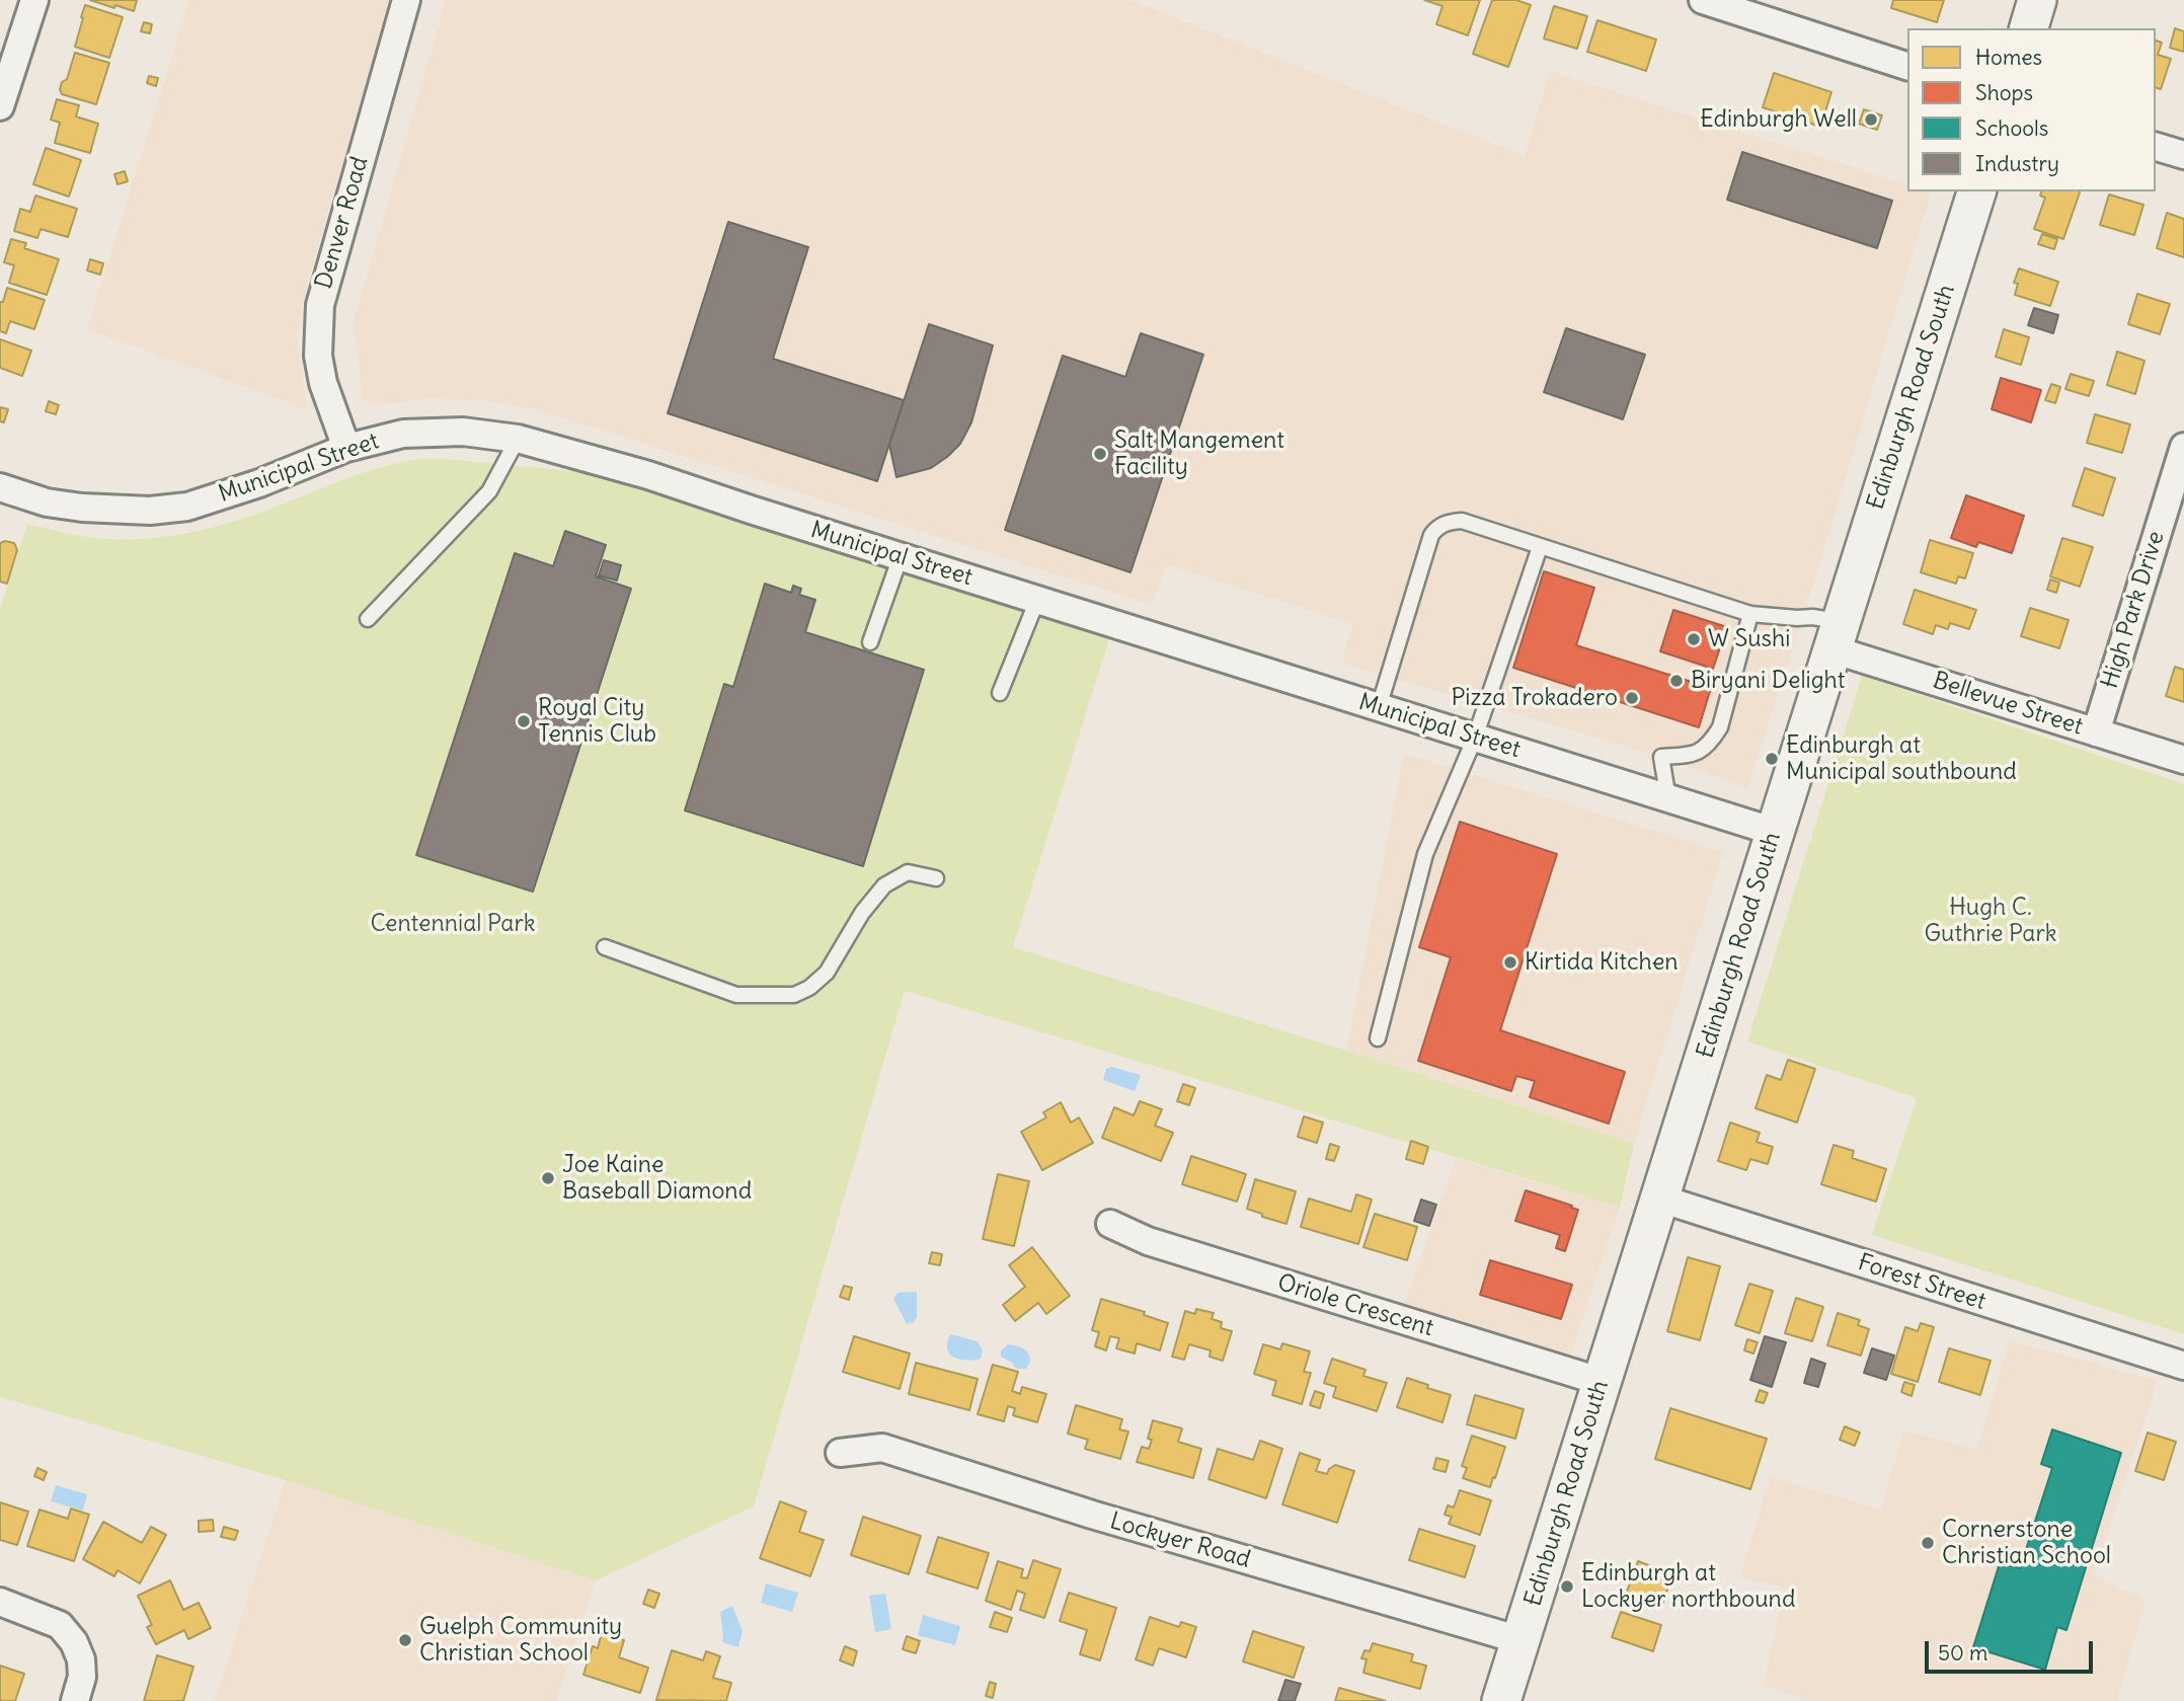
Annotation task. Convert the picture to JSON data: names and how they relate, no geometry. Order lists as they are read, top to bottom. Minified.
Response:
{"streets":{"main road":["Edinburgh Road South"],"street":["Denver Road","Municipal Street","High Park Drive","Bellevue Street","Forest Street","Oriole Crescent","Lockyer Road"]},"crossings":[["Denver Road","Municipal Street"],["Edinburgh Road South","Municipal Street"],["Edinburgh Road South","Bellevue Street"],["Edinburgh Road South","Forest Street"],["Edinburgh Road South","Oriole Crescent"],["Edinburgh Road South","Lockyer Road"],["High Park Drive","Bellevue Street"]],"parks":["Hugh C. Guthrie Park","Centennial Park"],"places":["Edinburgh Well","Salt Mangement Facility","W Sushi","Biryani Delight","Pizza Trokadero","Royal City Tennis Club","Edinburgh at Municipal southbound","Kirtida Kitchen","Joe Kaine Baseball Diamond","Cornerstone Christian School","Edinburgh at Lockyer northbound","Guelph Community Christian School"],"legend":["Homes","Shops","Schools","Industry"],"scale_bar":"50 m"}
